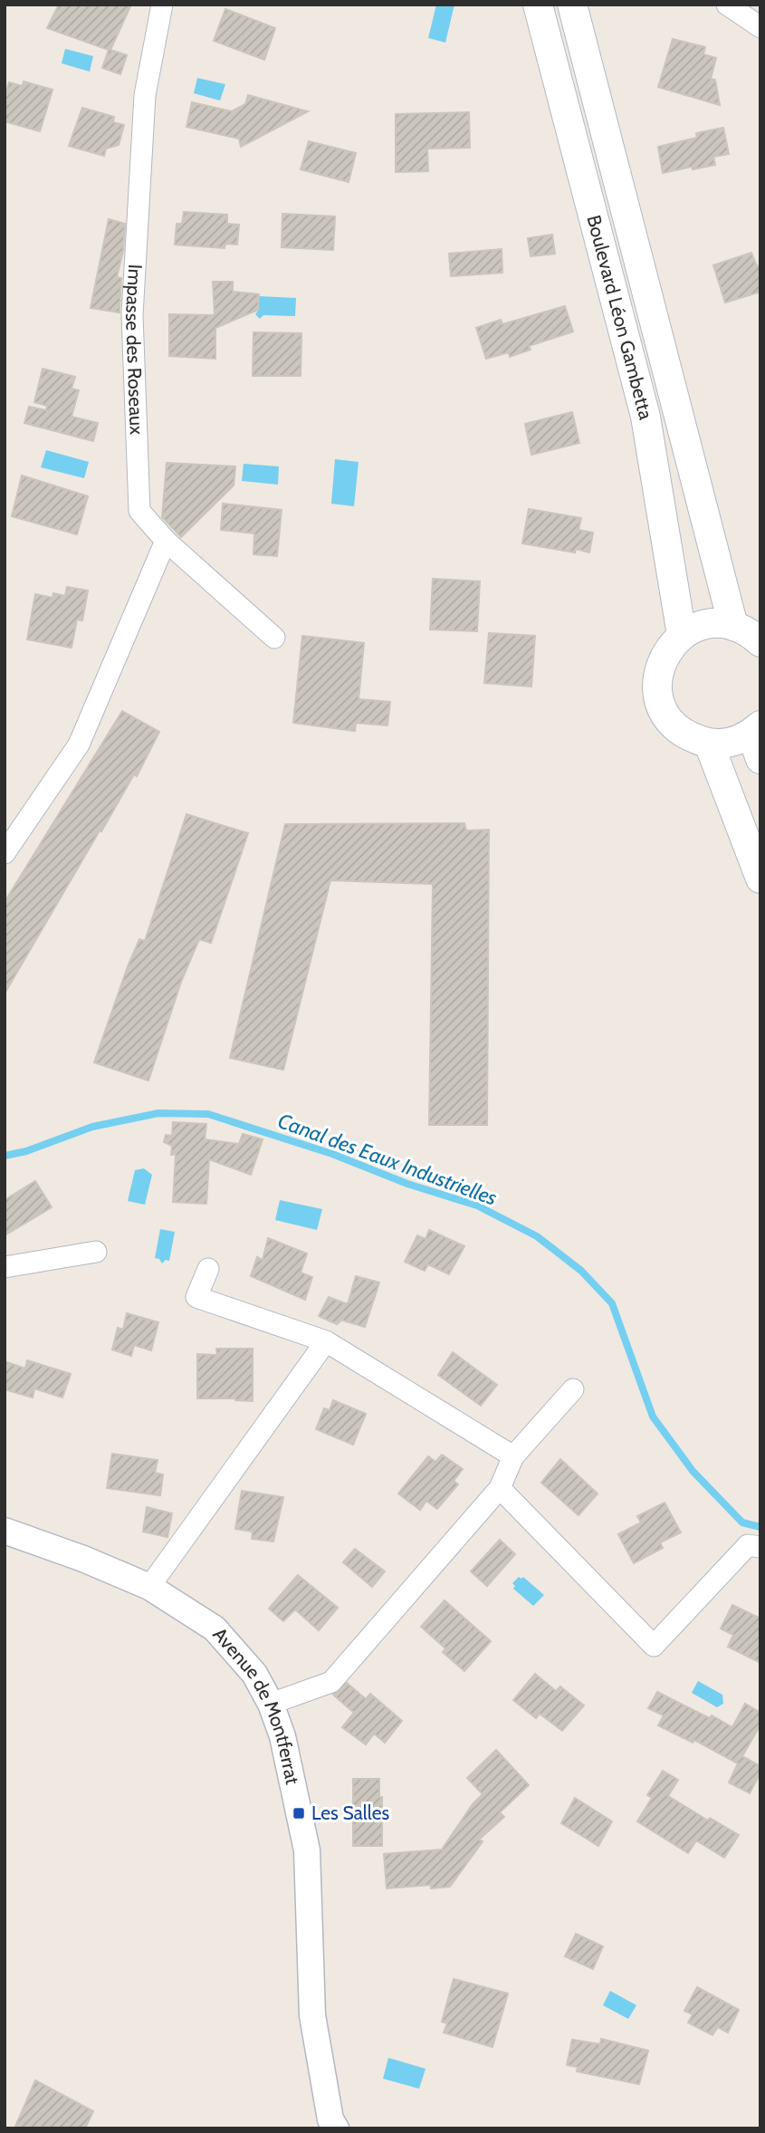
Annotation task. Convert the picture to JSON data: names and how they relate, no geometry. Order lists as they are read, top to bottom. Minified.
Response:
{"streets":{"main road":["Boulevard Léon Gambetta"],"street":["Impasse des Roseaux","Avenue de Montferrat"]},"water":["Canal des Eaux Industrielles"],"places":{"transit":["Les Salles"]}}
